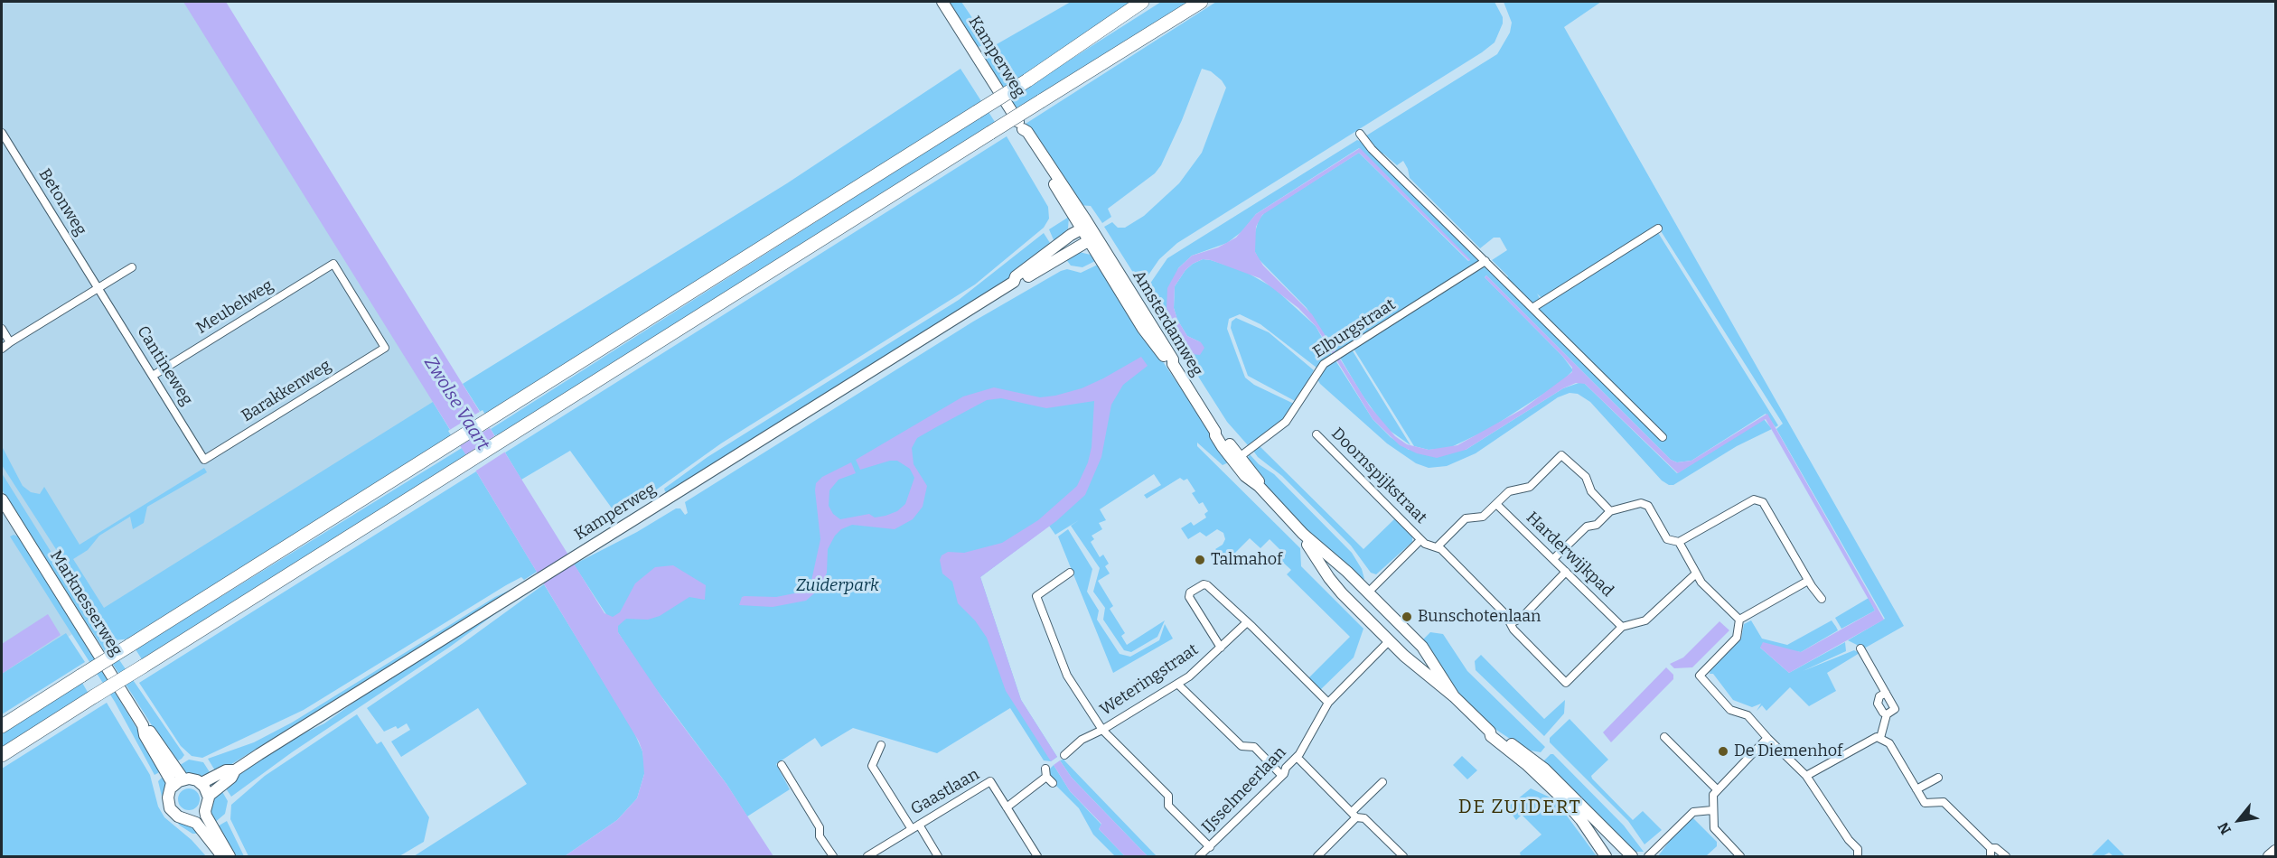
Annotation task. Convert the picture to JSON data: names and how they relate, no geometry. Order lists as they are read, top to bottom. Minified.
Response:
{"streets":{"main road":["Kamperweg","Amsterdamweg","Marknesserweg"],"street":["Betonweg","Meubelweg","Elburgstraat","Cantineweg","Barakkenweg","Doornspijkstraat","Harderwijkpad","Weteringstraat","IJsselmeerlaan","Gaastlaan"]},"crossings":[["Kamperweg","Amsterdamweg"],["Kamperweg","Marknesserweg"],["Betonweg","Cantineweg"],["Meubelweg","Cantineweg"],["Meubelweg","Barakkenweg"],["Amsterdamweg","Elburgstraat"],["Amsterdamweg","IJsselmeerlaan"],["Cantineweg","Barakkenweg"]],"districts":["DE ZUIDERT"],"water":["Zwolse Vaart"],"parks":["Zuiderpark"],"places":["Talmahof","Bunschotenlaan","De Diemenhof"],"north":"bottom left"}
